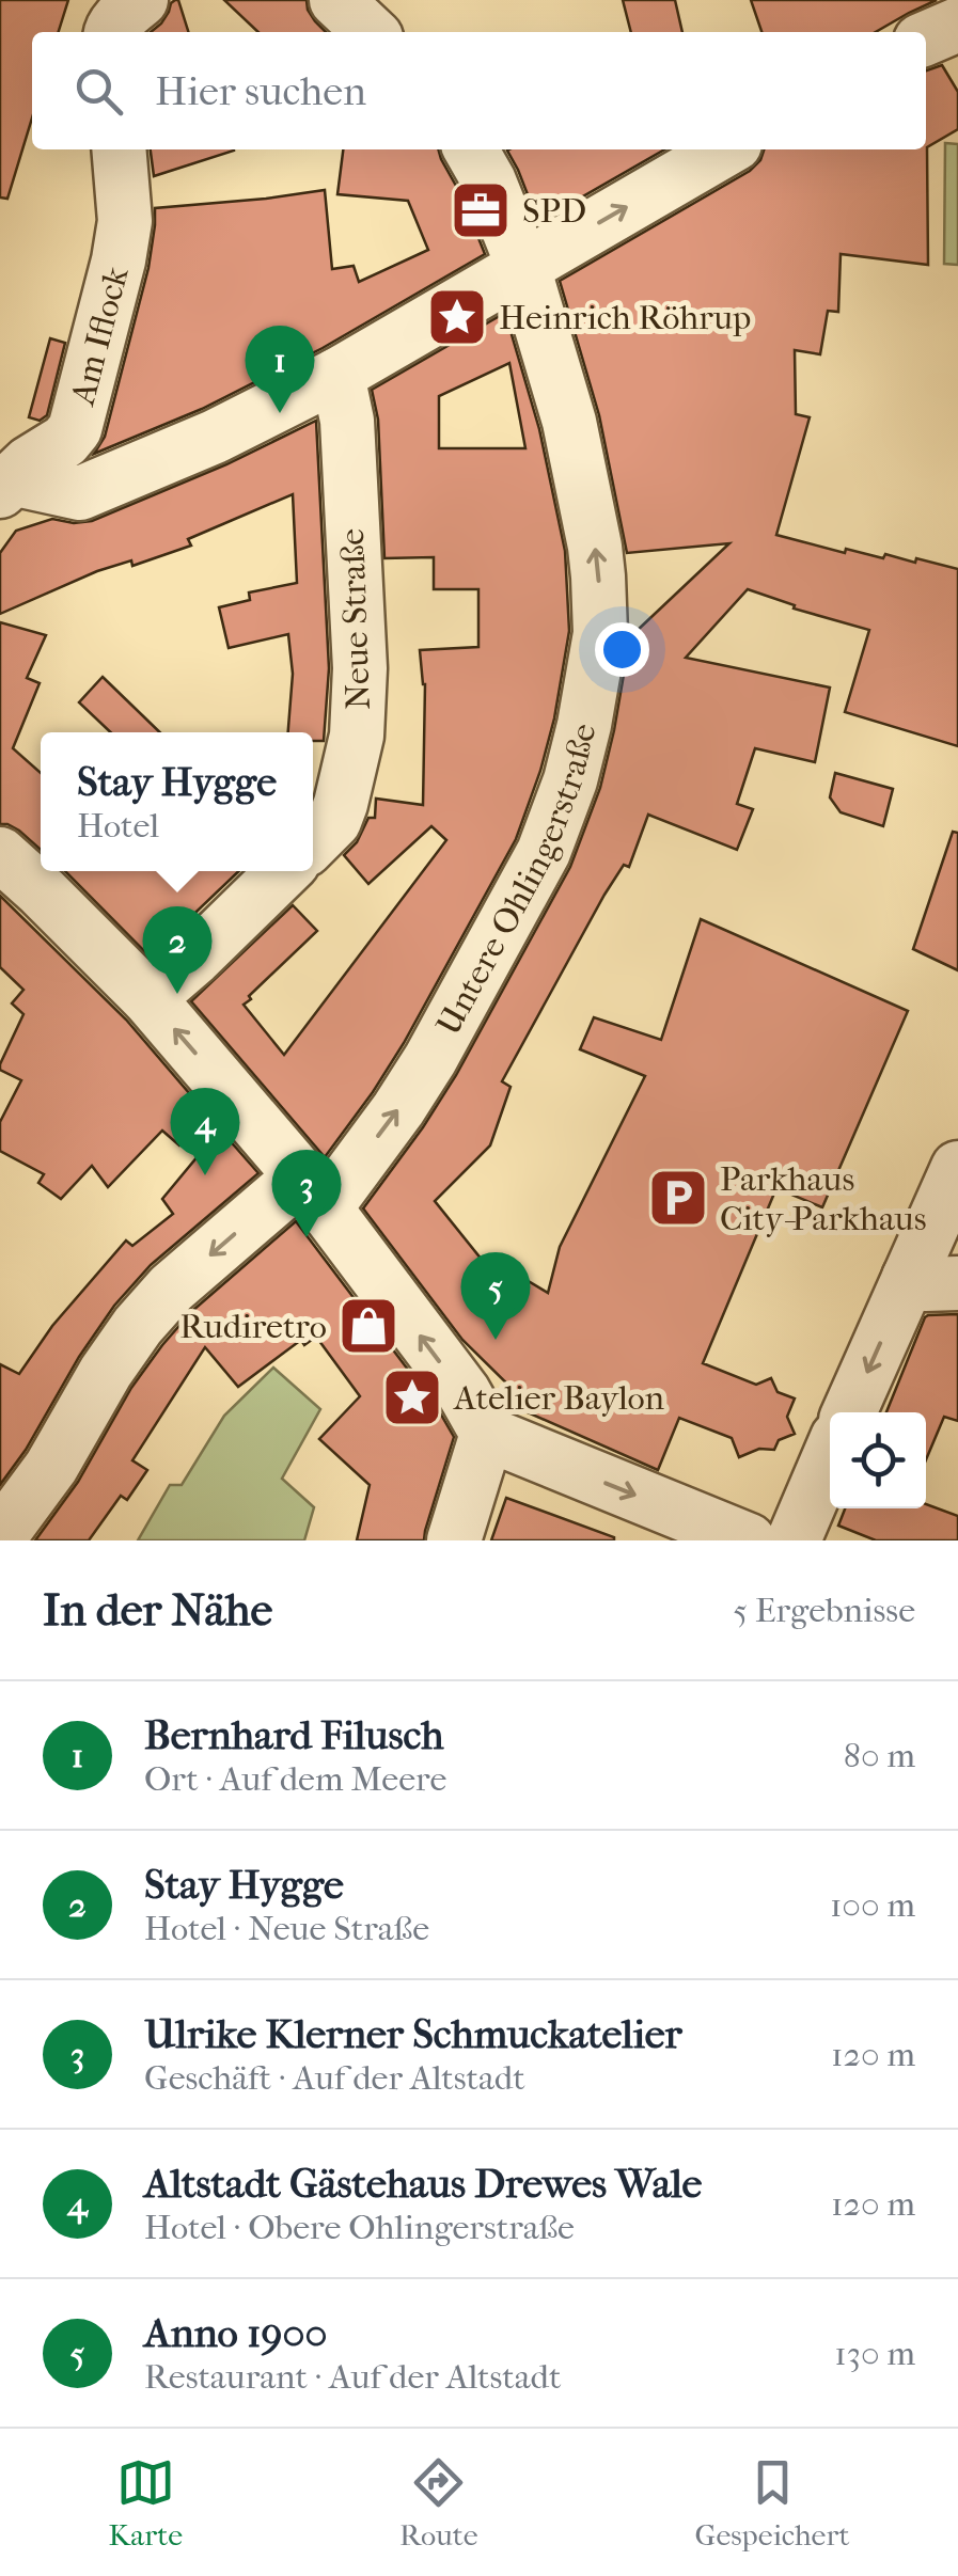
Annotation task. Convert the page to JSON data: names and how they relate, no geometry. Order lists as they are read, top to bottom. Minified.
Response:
{"streets":{"street":["Am Iflock","Neue Straße","Untere Ohlingerstraße"]},"places":{"office":["SPD"],"place":["Heinrich Röhrup","Atelier Baylon"],"parking":["Parkhaus City-Parkhaus"],"shop":["Rudiretro"]},"page":{"search":"Hier suchen","pins":["1","2","4","3","5"],"popup":["Stay Hygge","Hotel"],"heading":["In der Nähe","5 Ergebnisse"],"list":[{"mark":"1","name":"Bernhard Filusch","note":"Ort · Auf dem Meere","value":"80 m"},{"mark":"2","name":"Stay Hygge","note":"Hotel · Neue Straße","value":"100 m"},{"mark":"3","name":"Ulrike Klerner Schmuckatelier","note":"Geschäft · Auf der Altstadt","value":"120 m"},{"mark":"4","name":"Altstadt Gästehaus Drewes Wale","note":"Hotel · Obere Ohlingerstraße","value":"120 m"},{"mark":"5","name":"Anno 1900","note":"Restaurant · Auf der Altstadt","value":"130 m"}],"nav":["Karte","Route","Gespeichert"]}}
